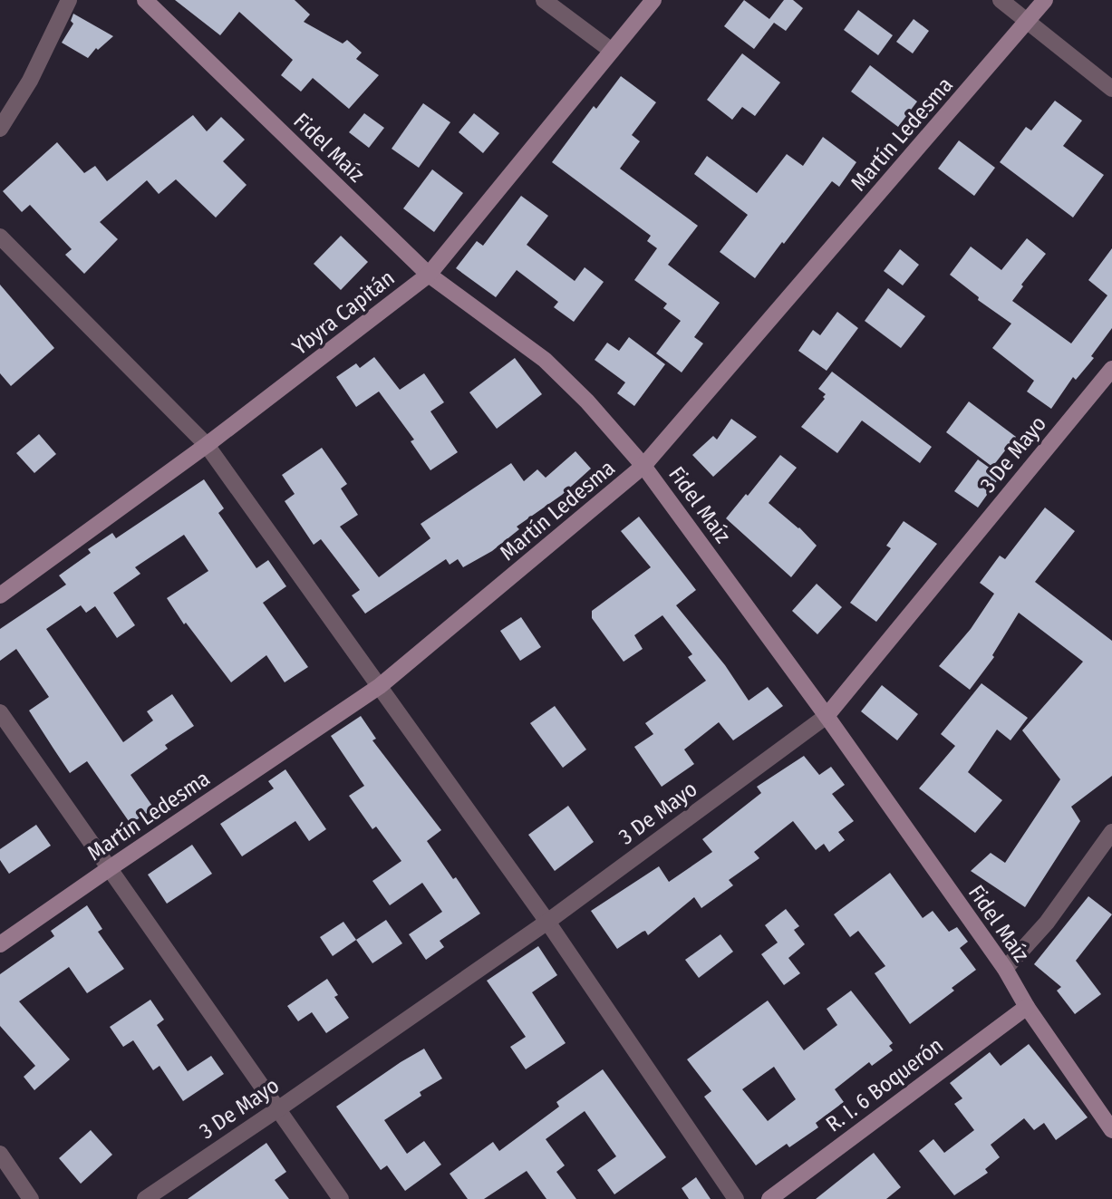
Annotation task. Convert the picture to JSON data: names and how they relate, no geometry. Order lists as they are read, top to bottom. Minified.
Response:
{"streets":{"street":["Martín Ledesma","Fidel Maíz","Ybyra Capitán","3 De Mayo","R. I. 6 Boquerón"]},"crossings":[["Martín Ledesma","Fidel Maíz"],["Fidel Maíz","Ybyra Capitán"],["Fidel Maíz","3 De Mayo"],["Fidel Maíz","R. I. 6 Boquerón"]]}
